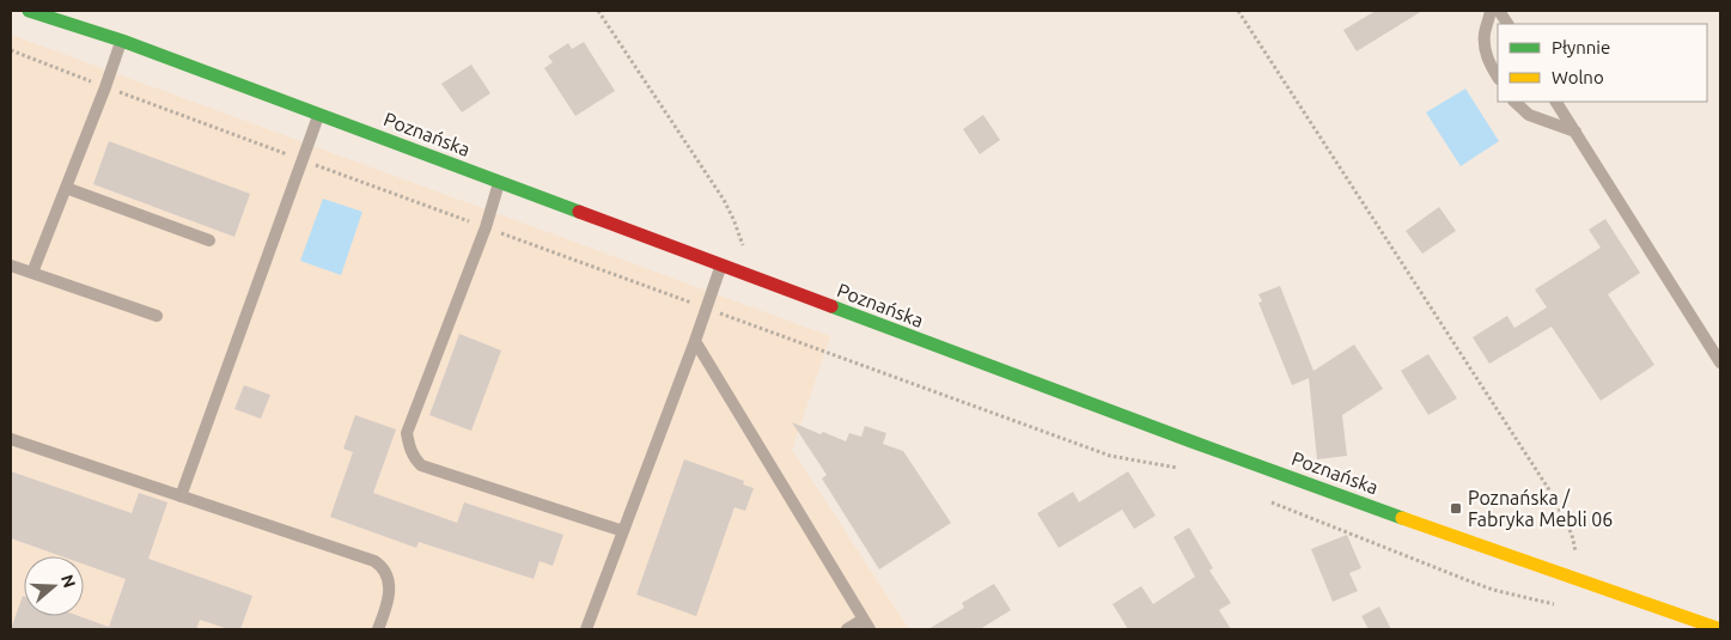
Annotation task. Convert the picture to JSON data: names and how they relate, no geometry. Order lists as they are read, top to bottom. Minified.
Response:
{"streets":{"street":["Poznańska"]},"places":{"transit":["Poznańska / Fabryka Mebli 06"]},"legend":["Płynnie","Wolno"],"north":"right"}
